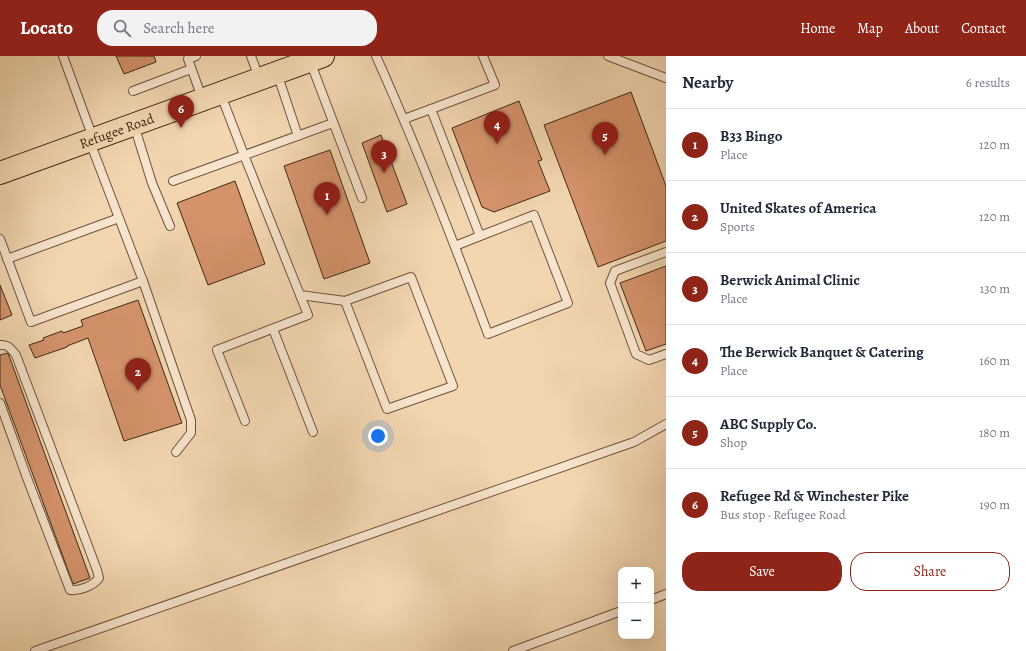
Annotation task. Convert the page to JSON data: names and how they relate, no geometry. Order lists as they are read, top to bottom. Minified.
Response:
{"streets":{"main road":["Refugee Road"]},"page":{"header":"Locato","search":"Search here","nav":["Home","Map","About","Contact"],"heading":["Nearby","6 results"],"pins":["6","4","5","3","1","2"],"list":[{"mark":"1","name":"B33 Bingo","note":"Place","value":"120 m"},{"mark":"2","name":"United Skates of America","note":"Sports","value":"120 m"},{"mark":"3","name":"Berwick Animal Clinic","note":"Place","value":"130 m"},{"mark":"4","name":"The Berwick Banquet & Catering","note":"Place","value":"160 m"},{"mark":"5","name":"ABC Supply Co.","note":"Shop","value":"180 m"},{"mark":"6","name":"Refugee Rd & Winchester Pike","note":"Bus stop · Refugee Road","value":"190 m"}],"buttons":["Save","Share"],"map_buttons":["+","−"]}}
